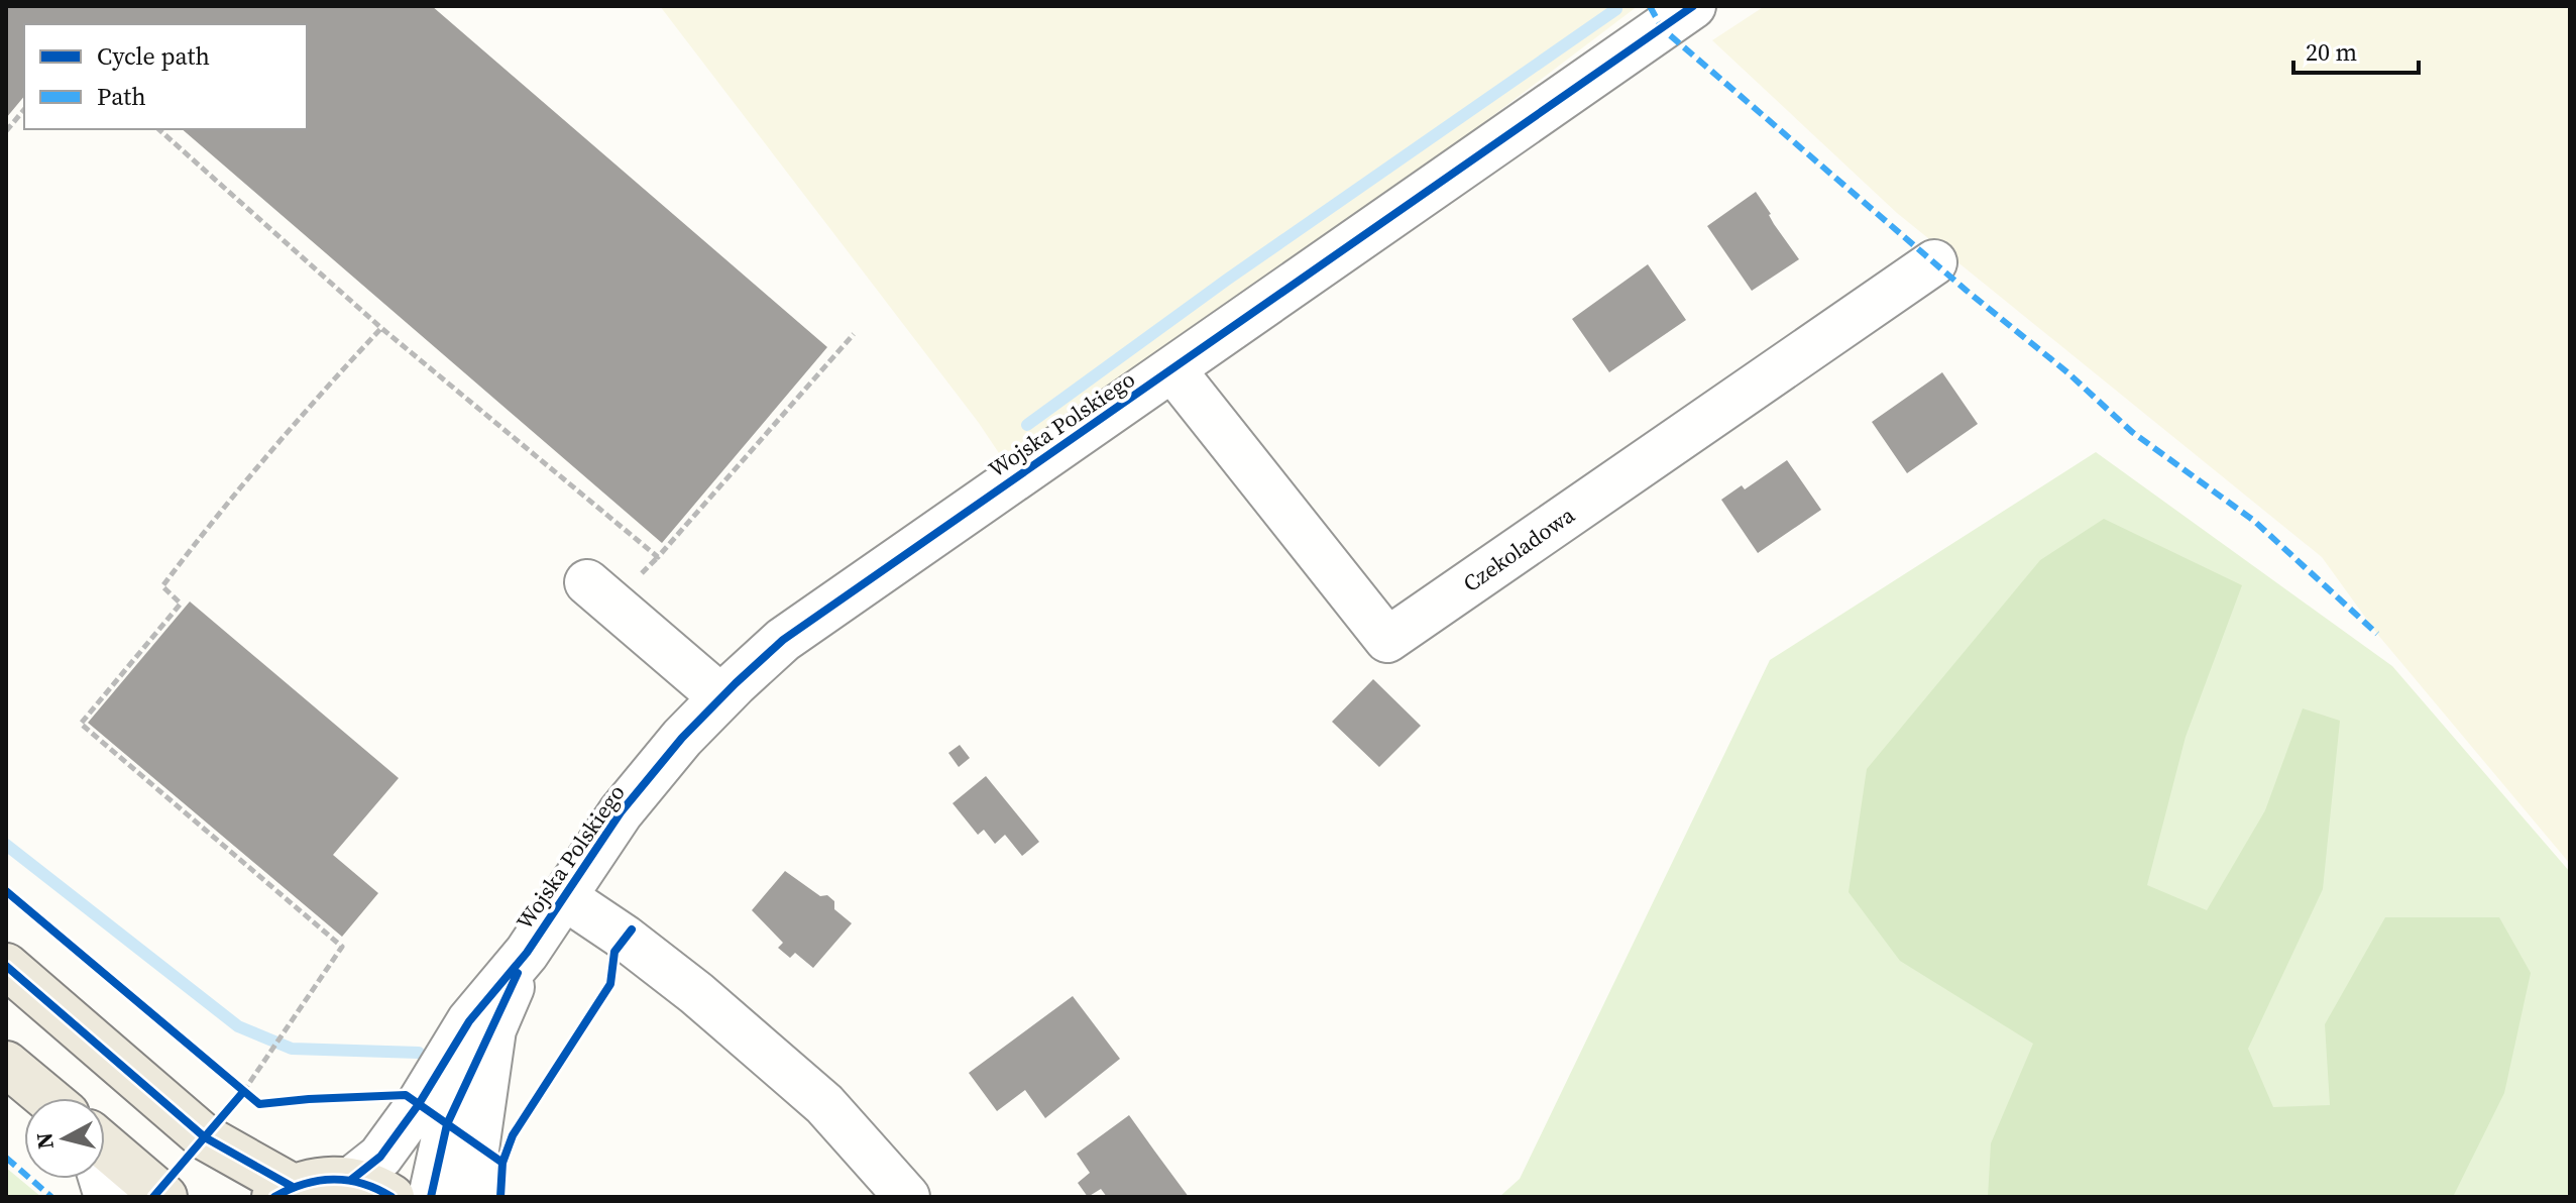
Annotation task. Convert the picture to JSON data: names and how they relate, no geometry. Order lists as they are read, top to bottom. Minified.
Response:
{"streets":{"street":["Wojska Polskiego","Czekoladowa"]},"crossings":[["Wojska Polskiego","Czekoladowa"]],"legend":["Cycle path","Path"],"scale_bar":"20 m","north":"left"}
